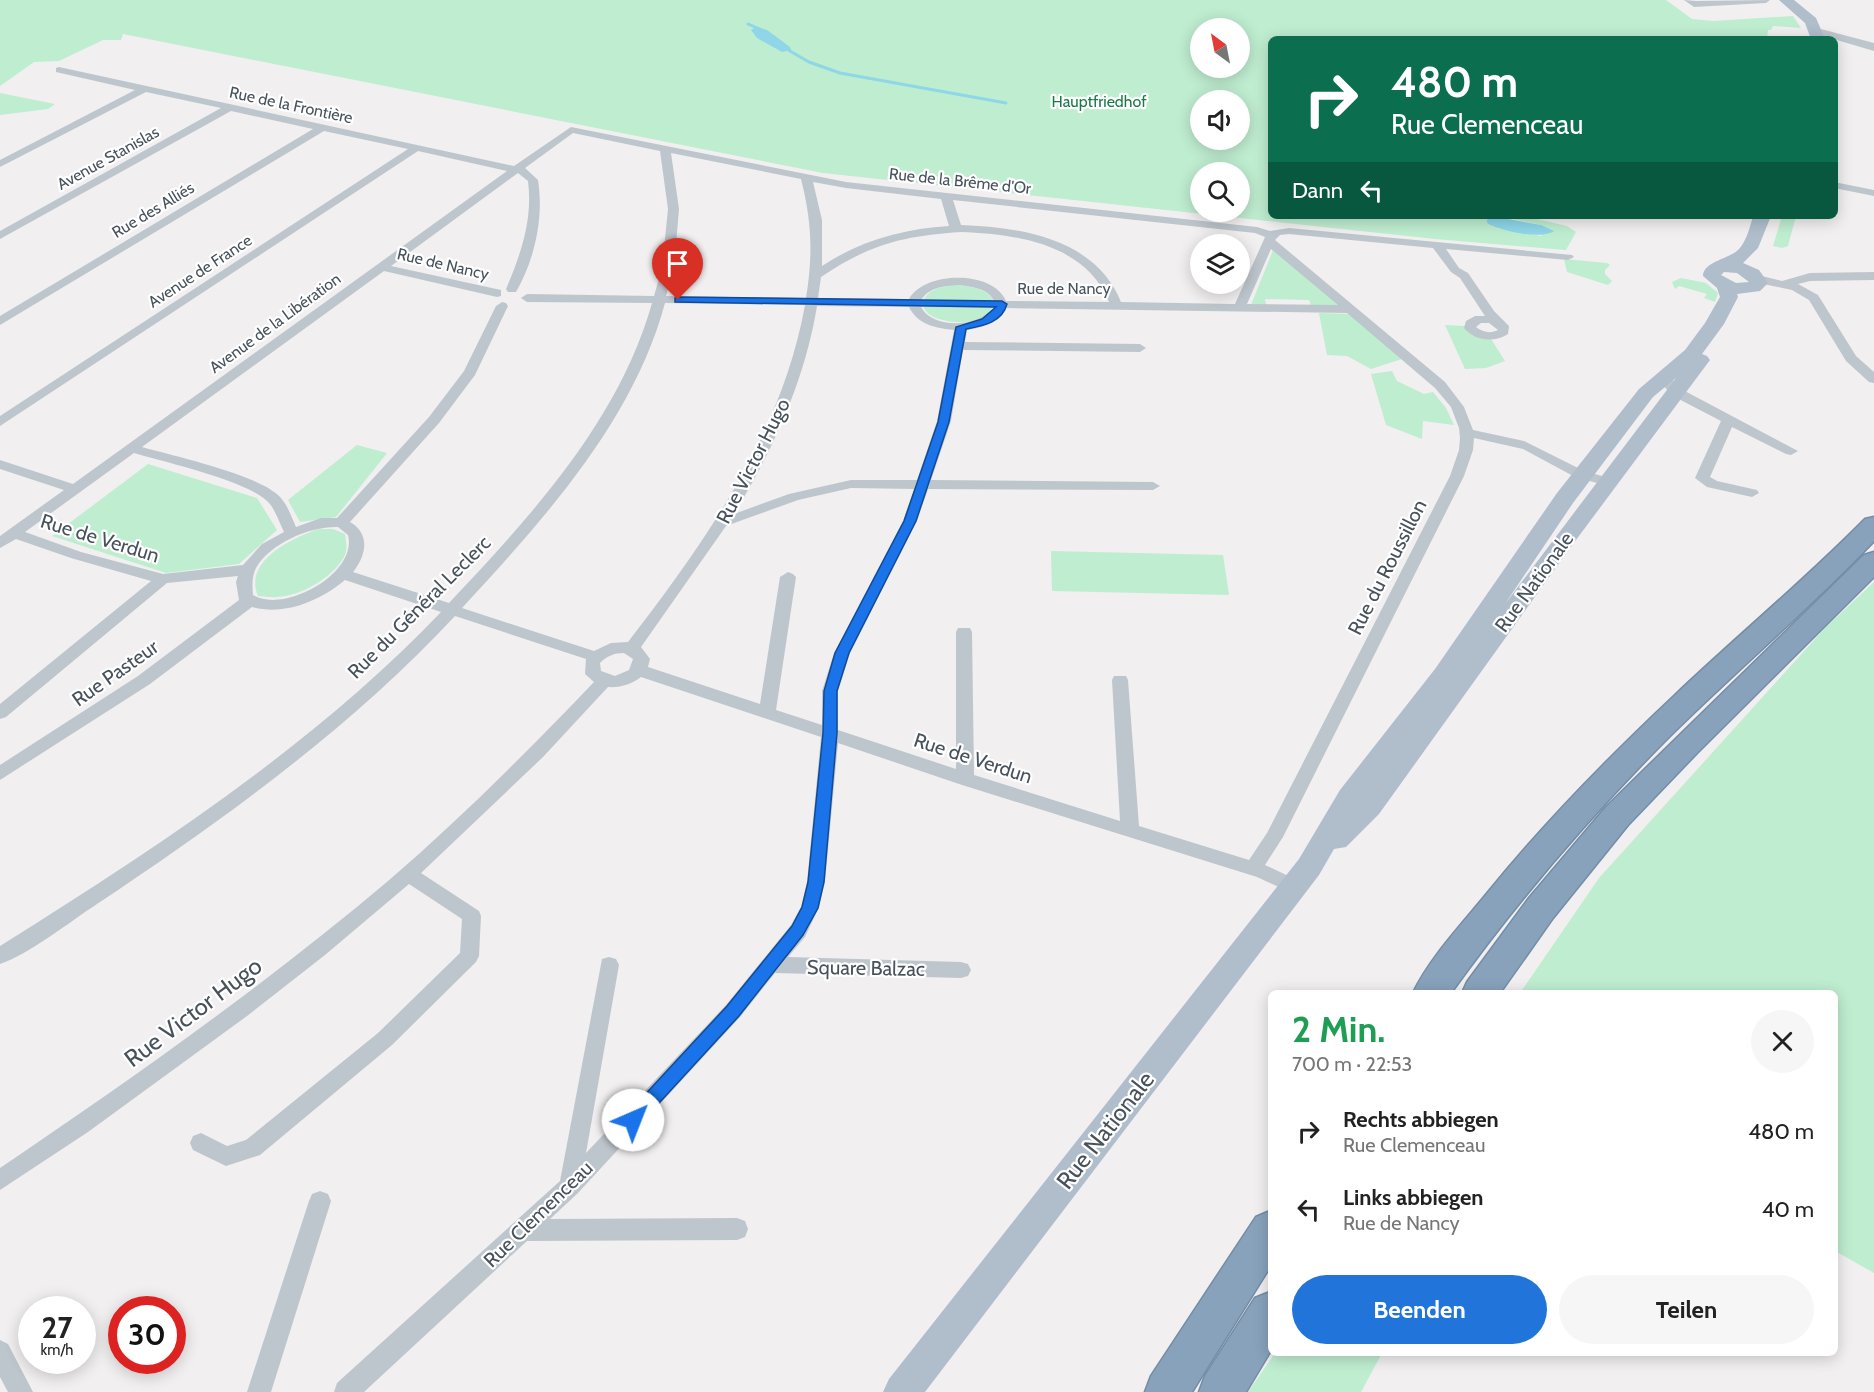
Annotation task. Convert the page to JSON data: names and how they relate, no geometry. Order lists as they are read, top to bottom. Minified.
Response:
{"streets":{"main road":["Rue Nationale"],"street":["Rue de la Frontière","Avenue Stanislas","Rue de la Brême d'Or","Rue des Alliés","Rue de Nancy","Avenue de France","Avenue de la Libération","Rue Victor Hugo","Rue de Verdun","Rue du Roussillon","Rue du Général Leclerc","Rue Pasteur","Square Balzac","Rue Clemenceau"]},"crossings":[["Rue de la Frontière","Avenue Stanislas"],["Rue de la Frontière","Rue des Alliés"],["Rue de la Frontière","Avenue de France"],["Rue de la Frontière","Avenue de la Libération"],["Rue de la Brême d'Or","Avenue de la Libération"],["Rue de la Brême d'Or","Rue Victor Hugo"],["Rue de la Brême d'Or","Rue du Roussillon"],["Rue de la Brême d'Or","Rue du Général Leclerc"],["Rue de Nancy","Avenue de la Libération"],["Rue de Nancy","Rue Victor Hugo"],["Rue de Nancy","Rue du Général Leclerc"],["Avenue de la Libération","Rue de Verdun"],["Rue Victor Hugo","Rue de Verdun"],["Rue de Verdun","Rue du Roussillon"],["Rue de Verdun","Rue Nationale"],["Rue de Verdun","Rue Clemenceau"],["Square Balzac","Rue Clemenceau"]],"parks":["Hauptfriedhof"],"north":"top left","page":{"turn":["480 m","Rue Clemenceau"],"then":"Dann","heading":["2 Min.","700 m · 22:53"],"list":[{"name":"Rechts abbiegen","note":"Rue Clemenceau","value":"480 m"},{"name":"Links abbiegen","note":"Rue de Nancy","value":"40 m"}],"buttons":["Beenden","Teilen"],"speed":"27 km/h","limit":"30"}}
